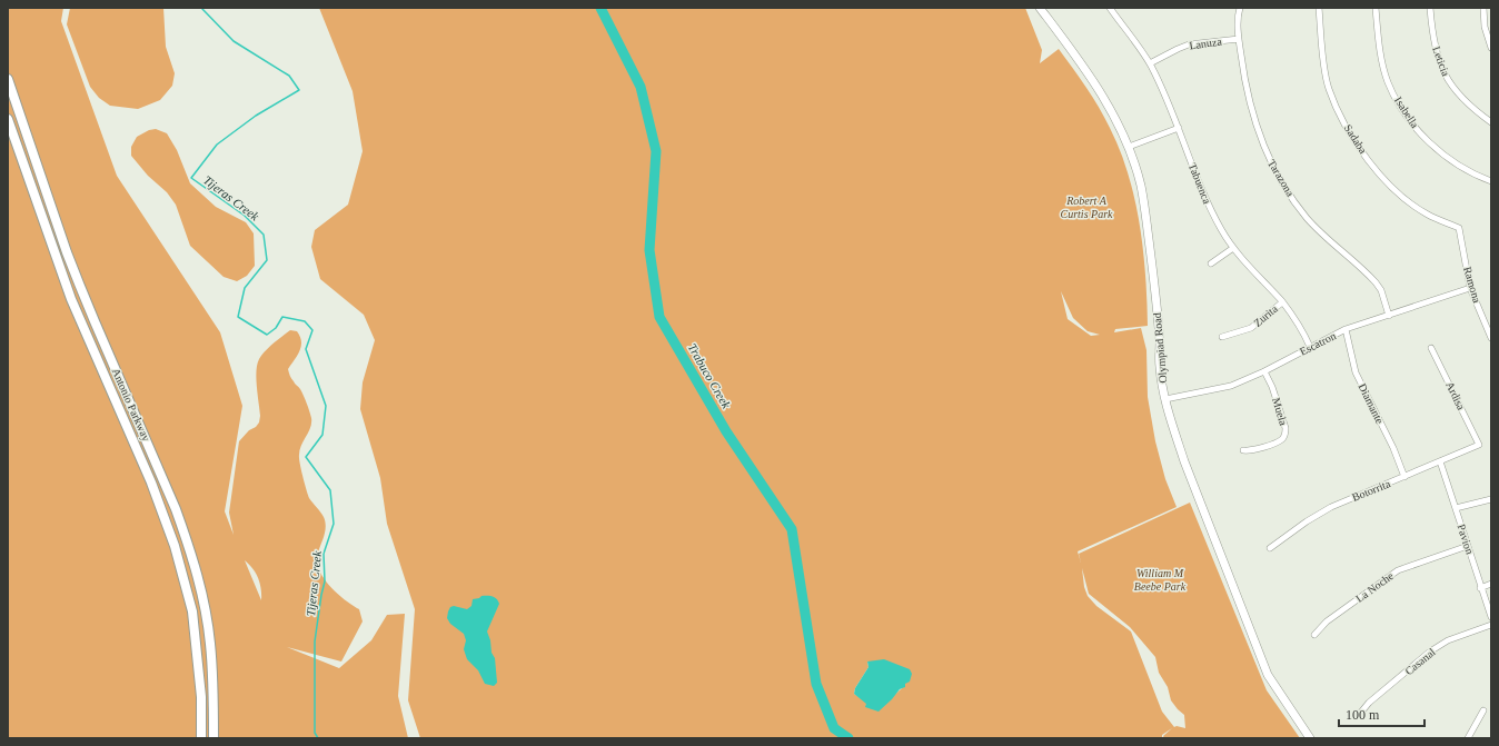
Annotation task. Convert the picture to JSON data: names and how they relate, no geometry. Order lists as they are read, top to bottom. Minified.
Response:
{"streets":{"main road":["Olympiad Road","Antonio Parkway"],"street":["Lanuza","Leticia","Isabella","Sadaba","Tarazona","Tabuenca","Ramona","Zurita","Escatron","Ardisa","Diamante","Muela","Botorrita","Pavion","La Noche","Casanal"]},"crossings":[["Lanuza","Tarazona"],["Lanuza","Tabuenca"],["Sadaba","Ramona"],["Tarazona","Escatron"],["Tabuenca","Zurita"],["Tabuenca","Escatron"],["Ramona","Escatron"],["Escatron","Olympiad Road"],["Escatron","Diamante"],["Escatron","Muela"],["Ardisa","Botorrita"],["Diamante","Botorrita"],["Botorrita","Pavion"],["Pavion","La Noche"]],"water":["Tijeras Creek","Trabuco Creek"],"parks":["Robert A Curtis Park","William M Beebe Park"],"scale_bar":"100 m"}
